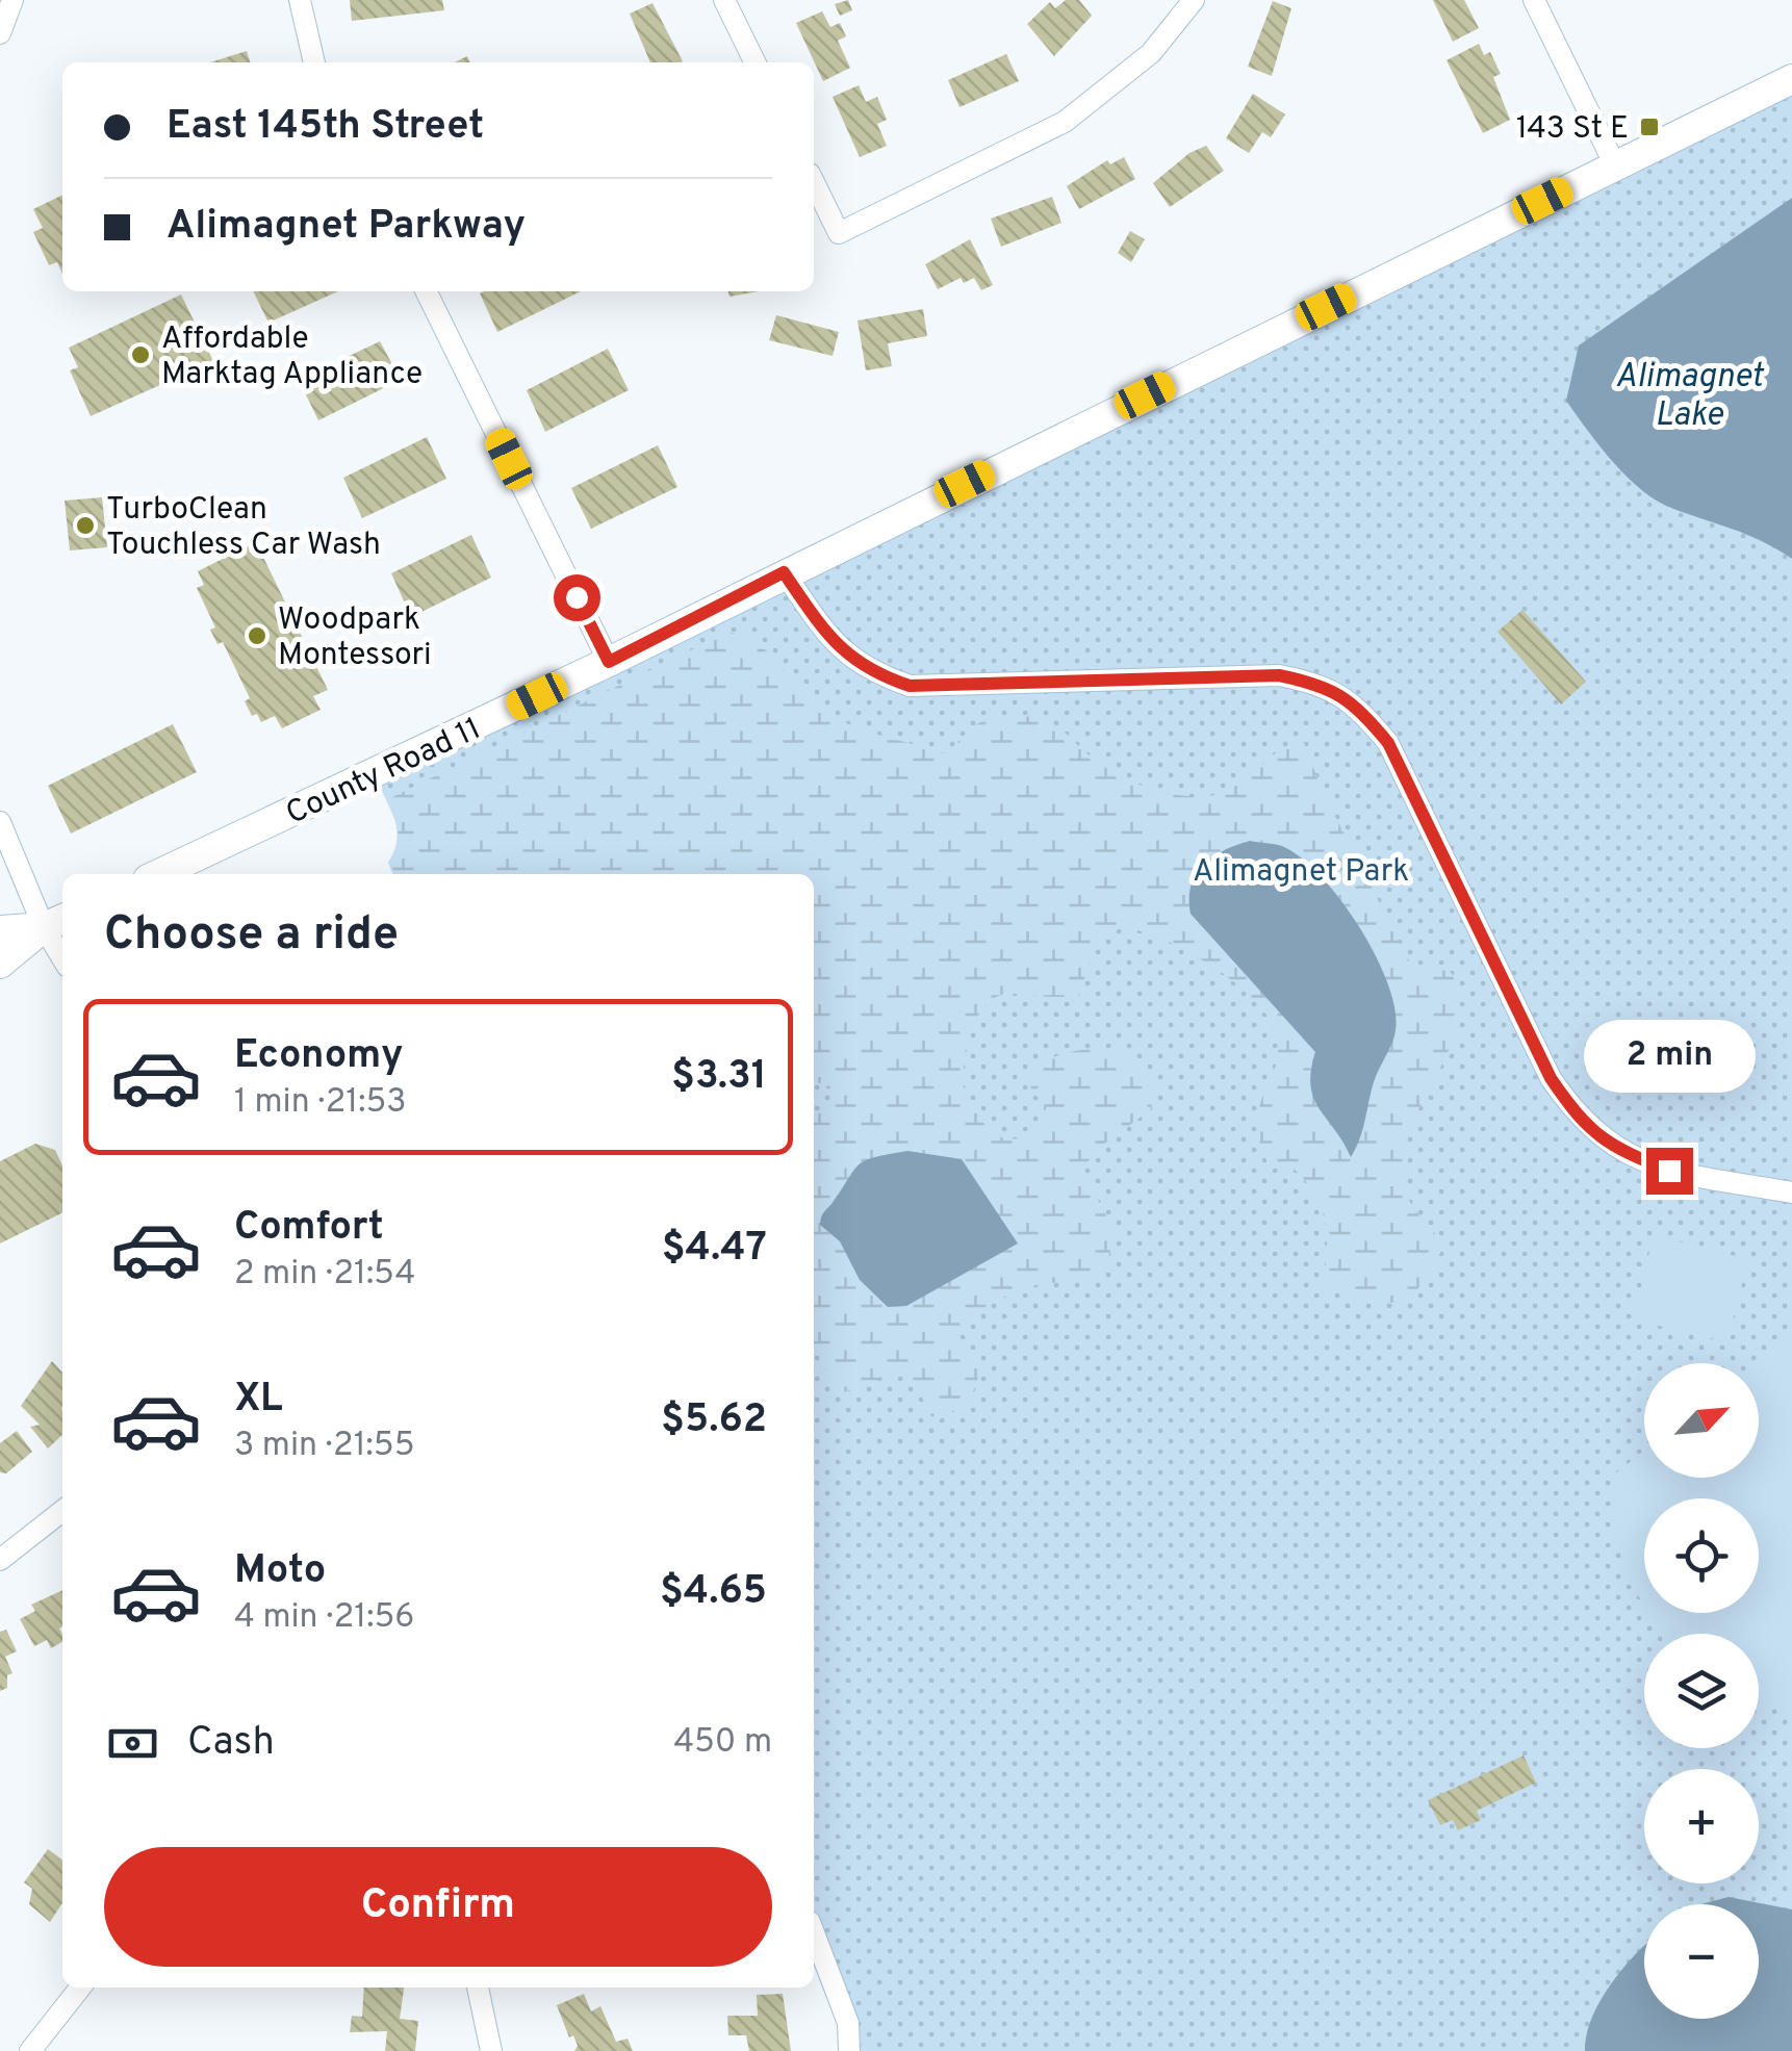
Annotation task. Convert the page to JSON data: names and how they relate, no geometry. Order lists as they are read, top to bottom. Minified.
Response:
{"streets":{"street":["County Road 11"]},"water":["Alimagnet Lake"],"parks":["Alimagnet Park"],"places":{"transit":["143 St E"],"other":["Affordable Marktag Appliance","TurboClean Touchless Car Wash","Woodpark Montessori"]},"north":"top right","page":{"banner":["East 145th Street","Alimagnet Parkway"],"heading":"Choose a ride","list":[{"name":"Economy","note":"1 min · 21:53","value":"$3.31"},{"name":"Comfort","note":"2 min · 21:54","value":"$4.47"},{"name":"XL","note":"3 min · 21:55","value":"$5.62"},{"name":"Moto","note":"4 min · 21:56","value":"$4.65"}],"bubble":"2 min","map_buttons":["+","−"],"pay":["Cash","450 m"],"buttons":"Confirm"}}
